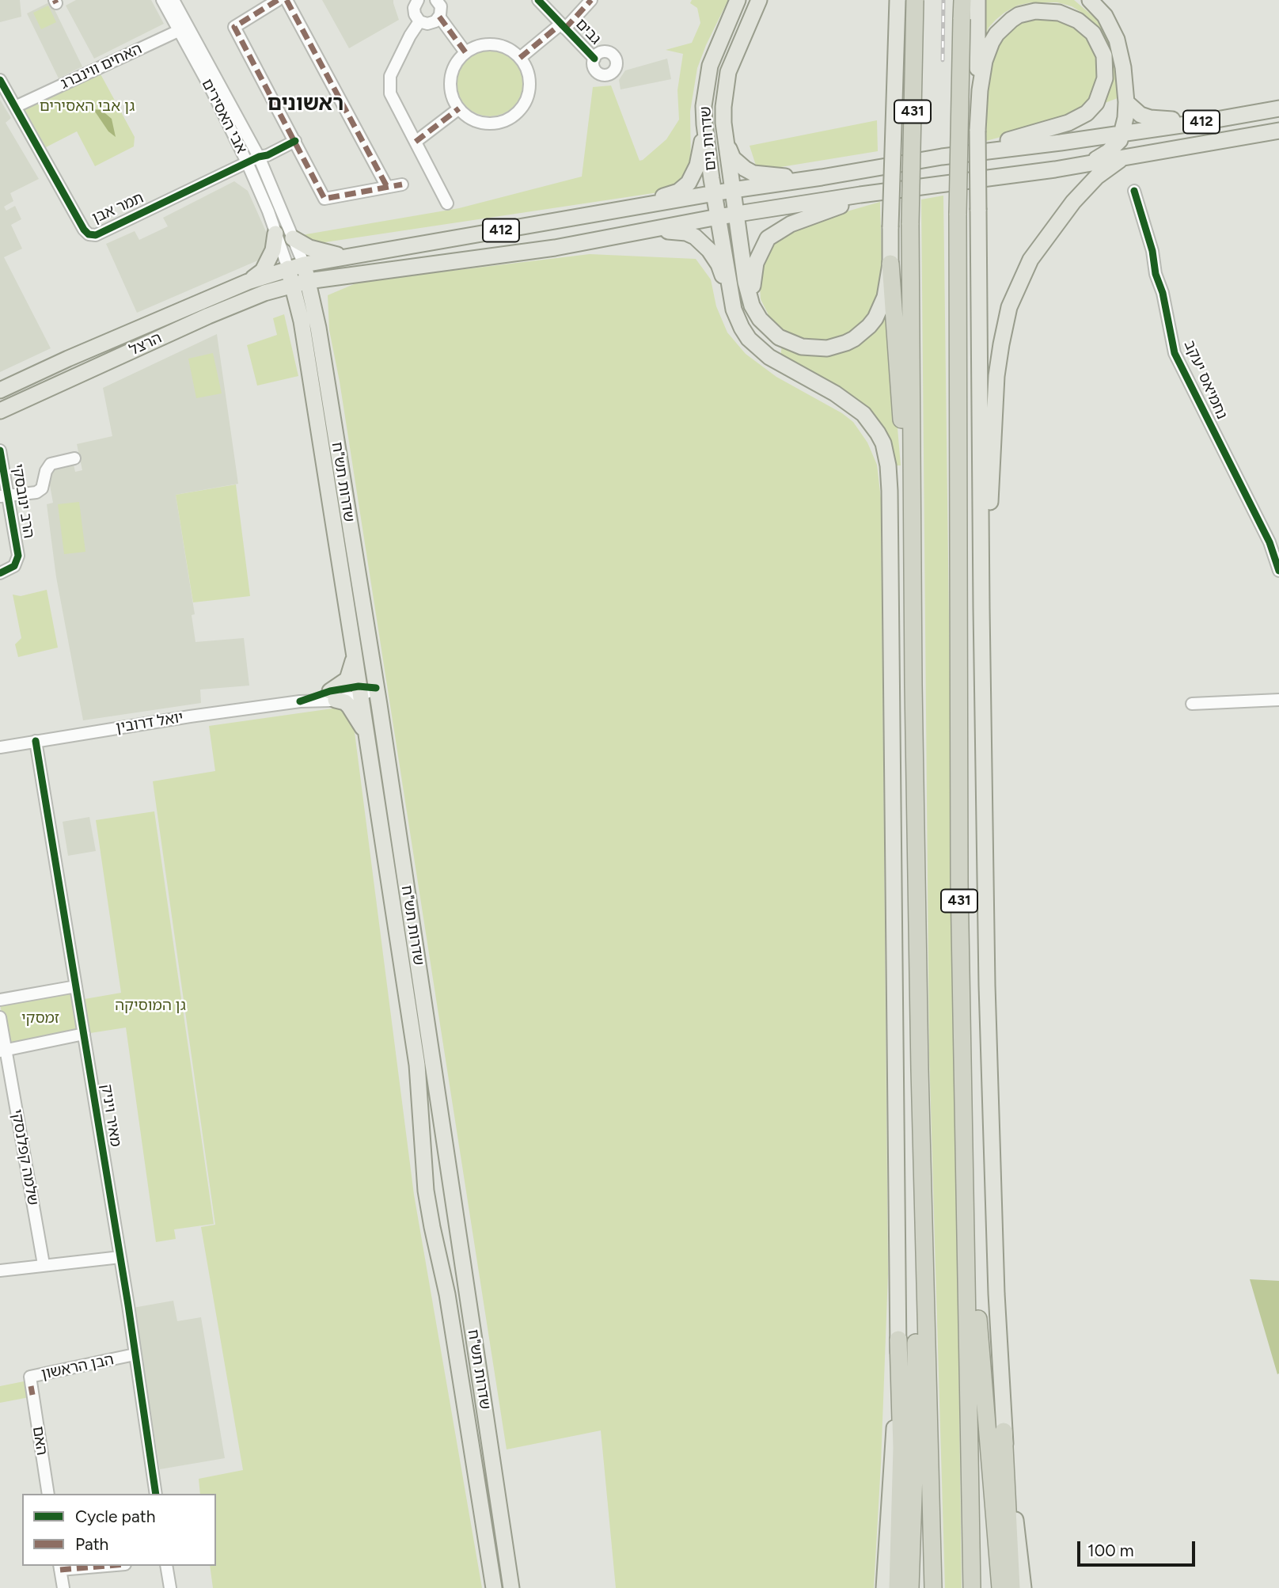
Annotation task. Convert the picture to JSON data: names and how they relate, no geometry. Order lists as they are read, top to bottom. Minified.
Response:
{"streets":{"highway":["431"],"main road":["412","שדרות נים","הרצל","שדרות תש\"ח"],"street":["גבים","האחים ווינברג","אבי האסירים","תמר אבן","נחמיאס יעקב","הרב ינובסקי","יואל דרובין","מאיר ויניק","שלמה קפלנסקי","הבן הראשון","האם"]},"crossings":[["האחים ווינברג","אבי האסירים"],["האחים ווינברג","תמר אבן"],["אבי האסירים","412"],["אבי האסירים","תמר אבן"],["אבי האסירים","הרצל"],["אבי האסירים","שדרות תש\"ח"],["412","שדרות נים"],["412","הרצל"],["412","שדרות תש\"ח"],["הרצל","שדרות תש\"ח"],["שדרות תש\"ח","יואל דרובין"],["יואל דרובין","מאיר ויניק"],["מאיר ויניק","הבן הראשון"],["הבן הראשון","האם"]],"districts":["ראשונים"],"parks":["גן אבי האסירים","גן המוסיקה","זמסקי"],"legend":["Cycle path","Path"],"scale_bar":"100 m"}
